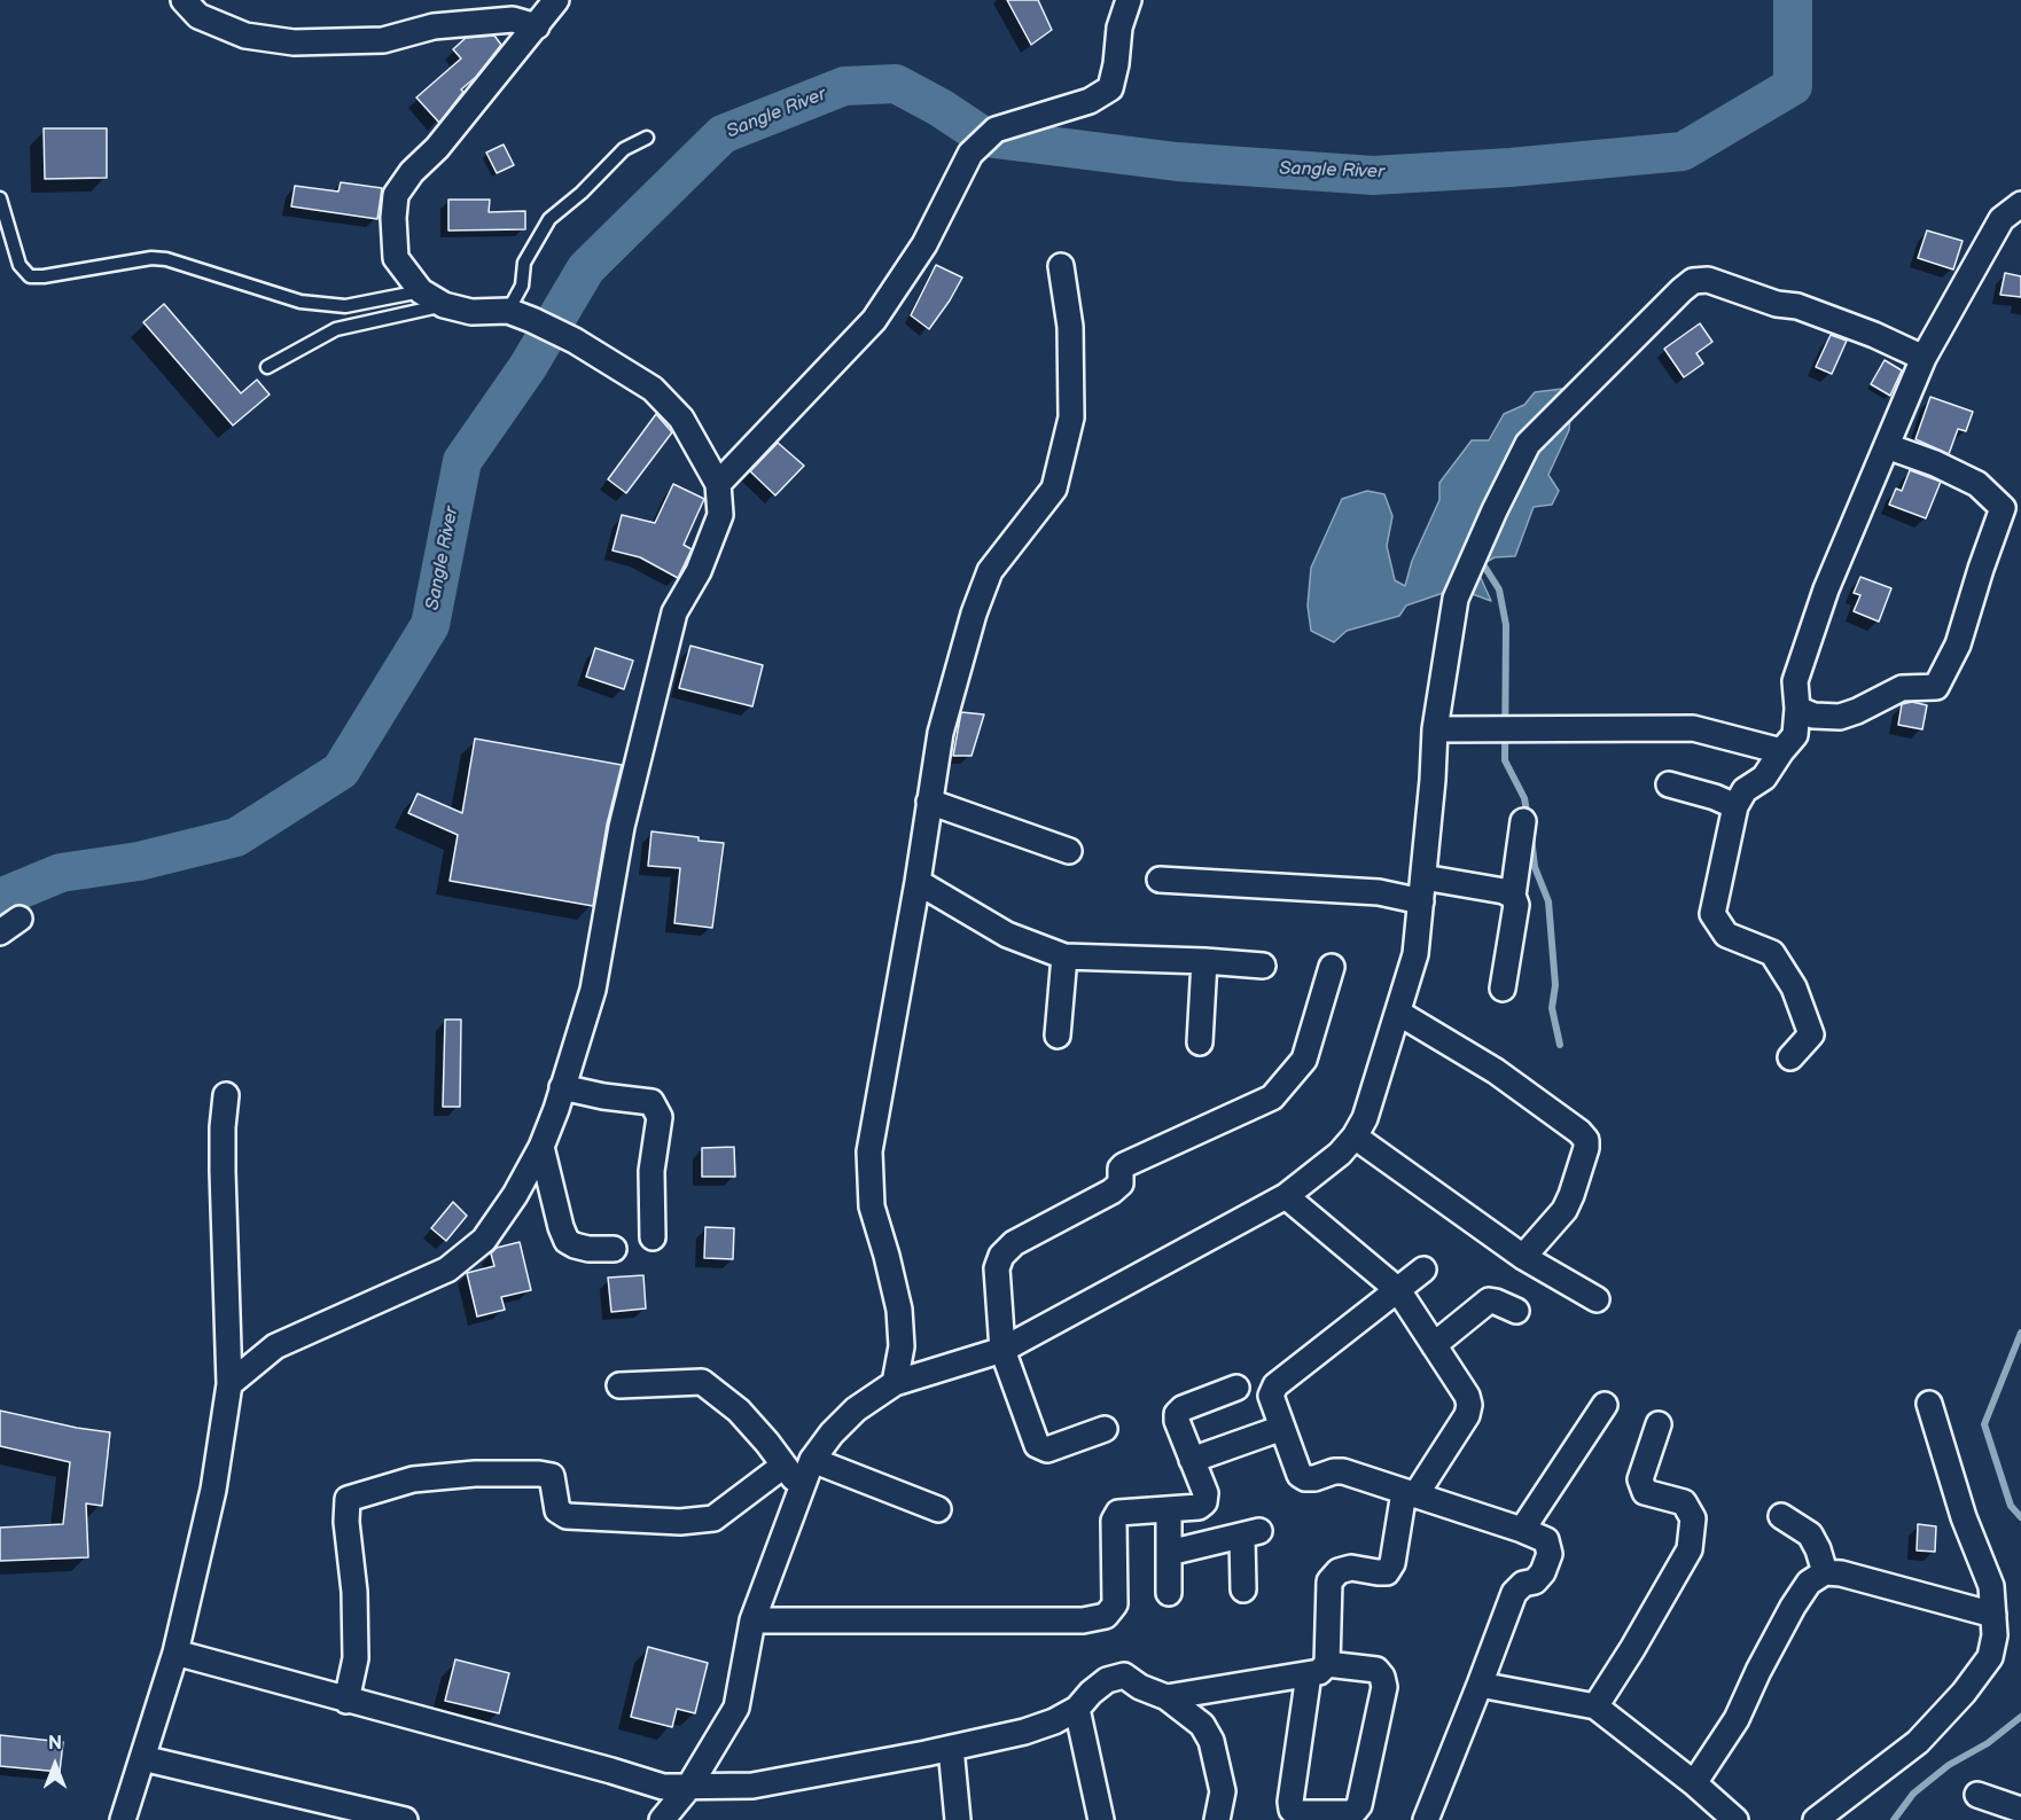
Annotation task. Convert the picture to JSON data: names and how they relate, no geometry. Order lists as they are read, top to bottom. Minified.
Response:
{"water":["Sangle River"],"north":"top"}
